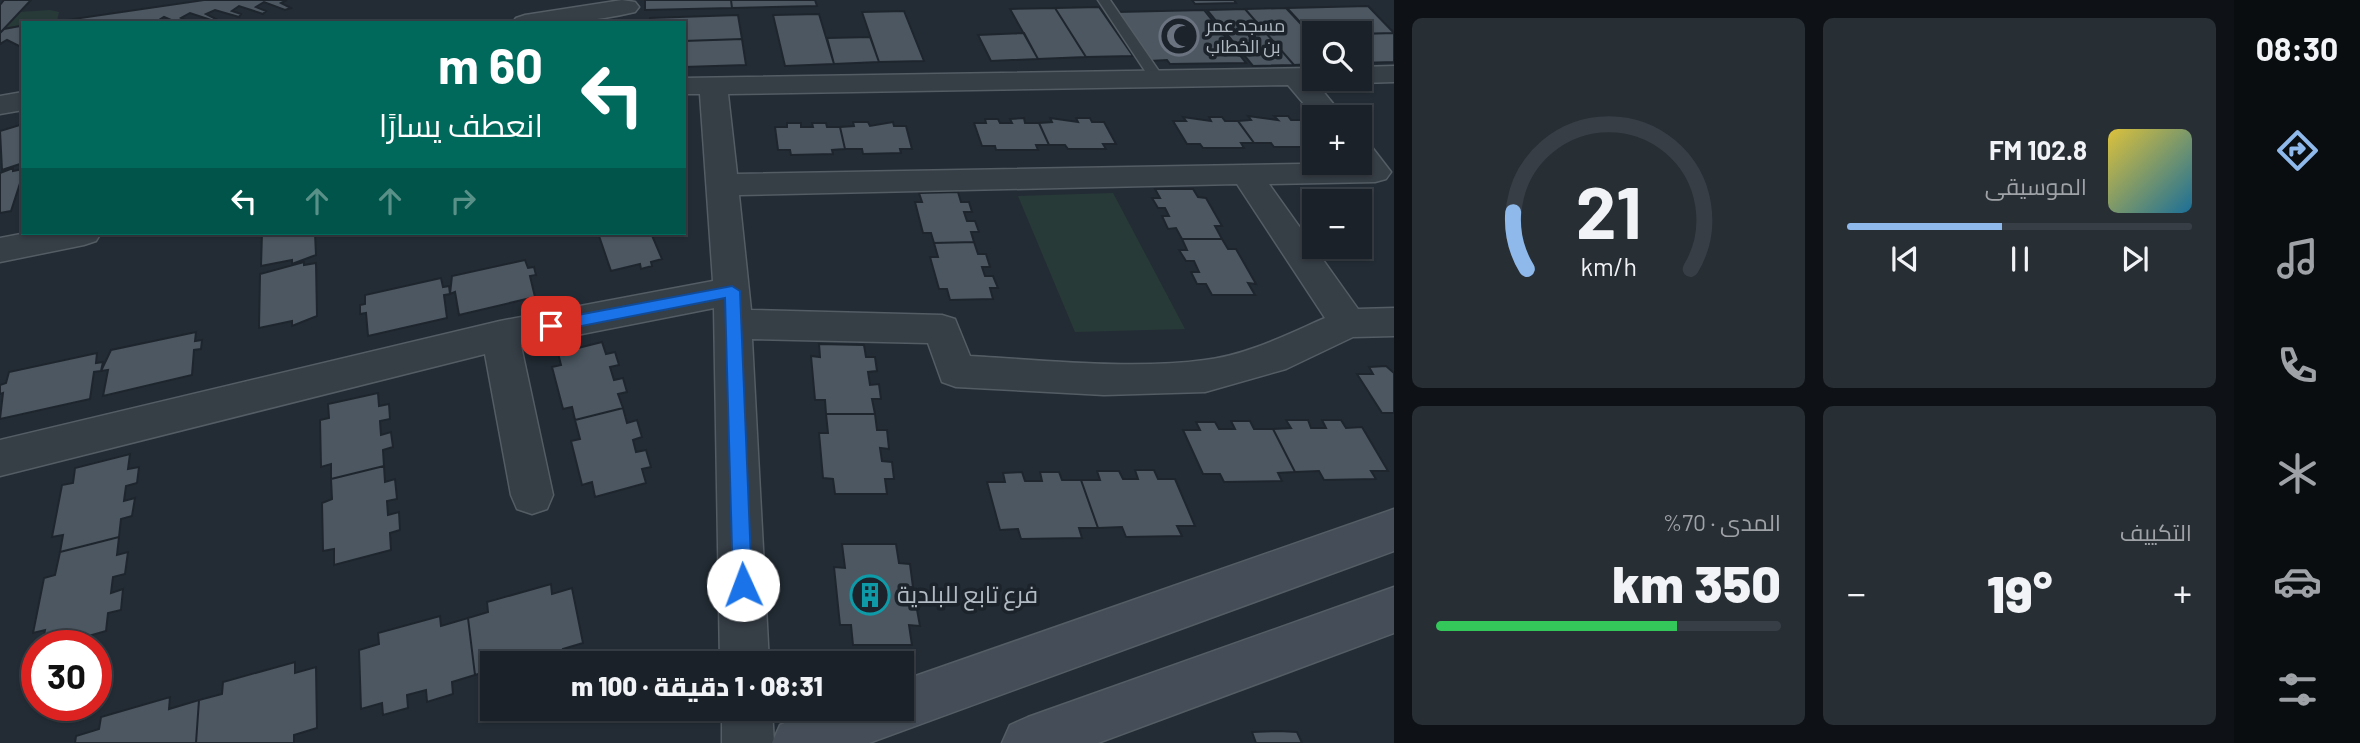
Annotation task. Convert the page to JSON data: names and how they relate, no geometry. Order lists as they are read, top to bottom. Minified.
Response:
{"places":{"mosque":["مسجد عمر بن الخطاب"],"building":["فرع تابع للبلدية"]},"page":{"tabs":"08:30","map_buttons":["+","−"],"turn":["60 m","انعطف يسارًا"],"song":["102.8 FM","الموسيقى"],"tile":["التكييف",["المدى · 70%","350 km"]],"heat":["−","19°","+"],"limit":"30","trip":"08:31 · 1 دقيقة · 100 m","gauge":["21","km/h"]}}
